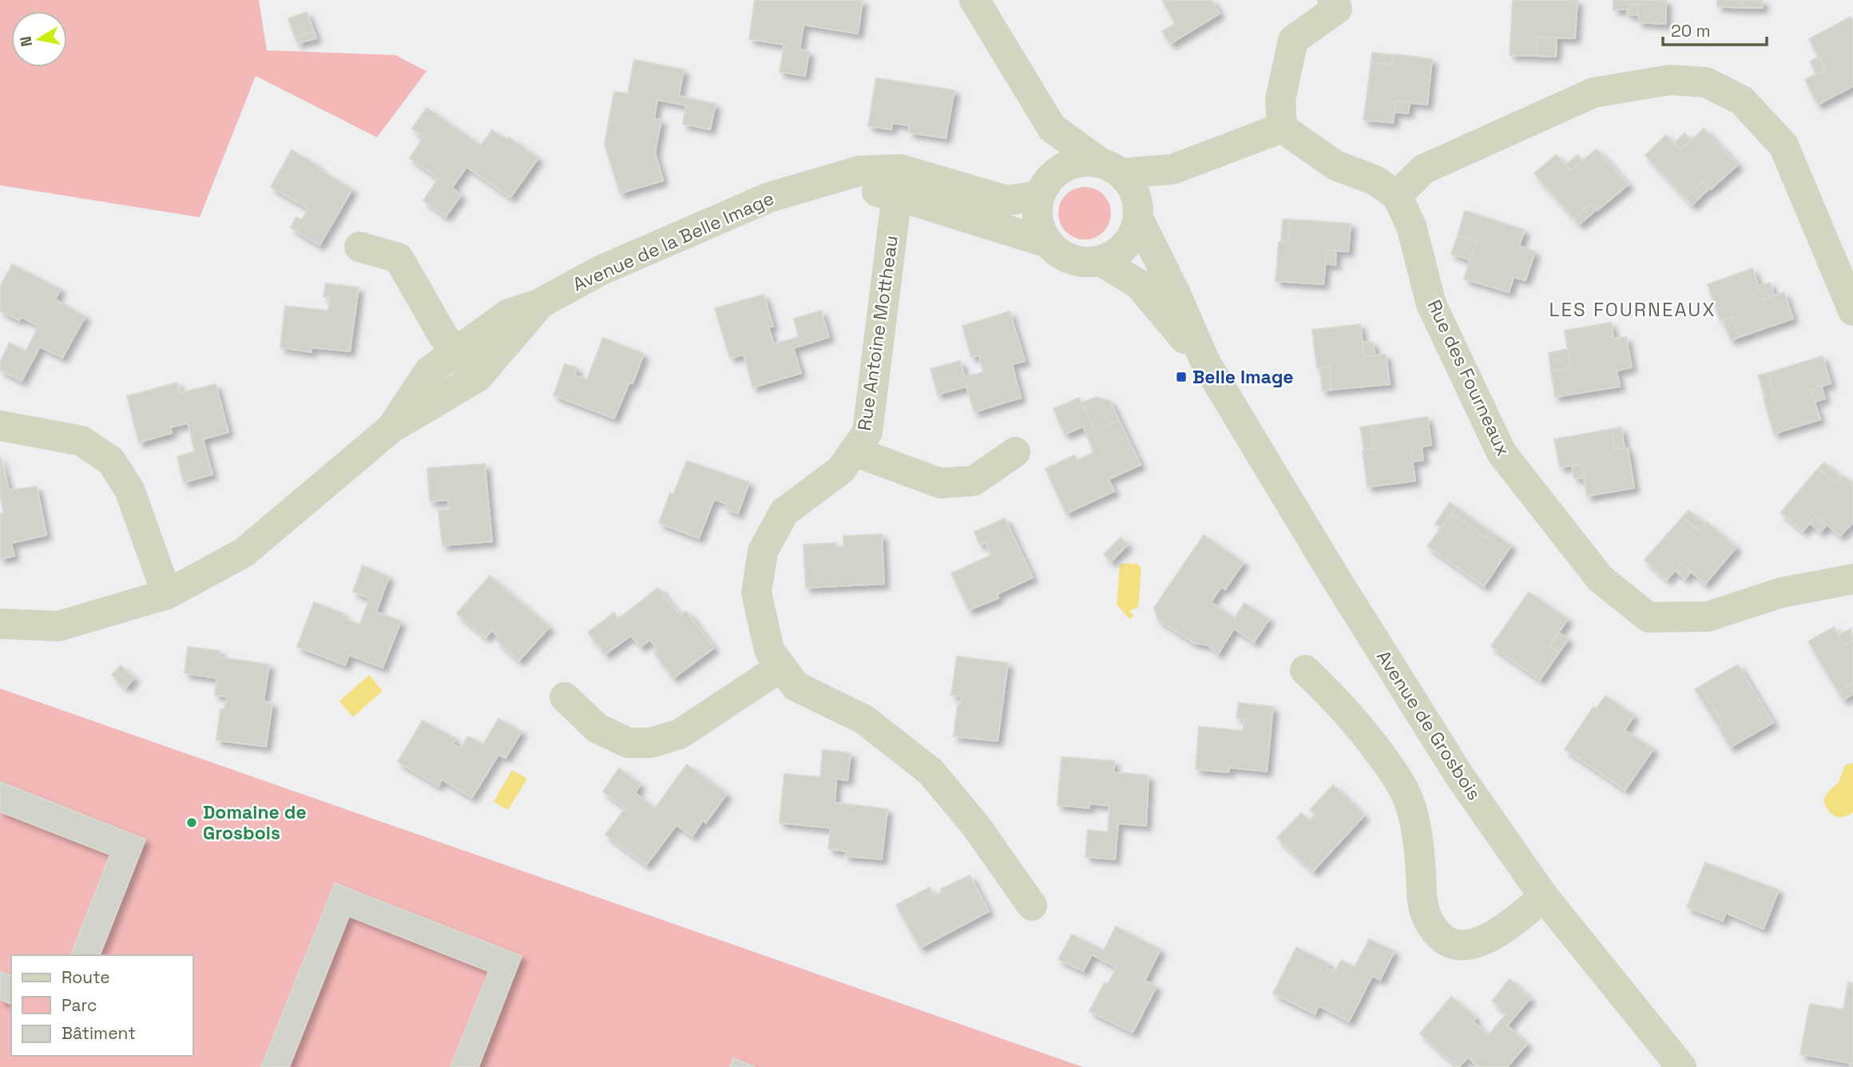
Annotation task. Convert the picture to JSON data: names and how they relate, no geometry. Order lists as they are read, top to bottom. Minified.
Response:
{"streets":{"street":["Avenue de la Belle Image","Rue Antoine Mottheau","Rue des Fourneaux","Avenue de Grosbois"]},"crossings":[["Avenue de la Belle Image","Rue Antoine Mottheau"],["Avenue de la Belle Image","Avenue de Grosbois"]],"districts":["LES FOURNEAUX"],"places":{"transit":["Belle Image"],"other":["Domaine de Grosbois"]},"legend":["Route","Parc","Bâtiment"],"scale_bar":"20 m","north":"left"}
